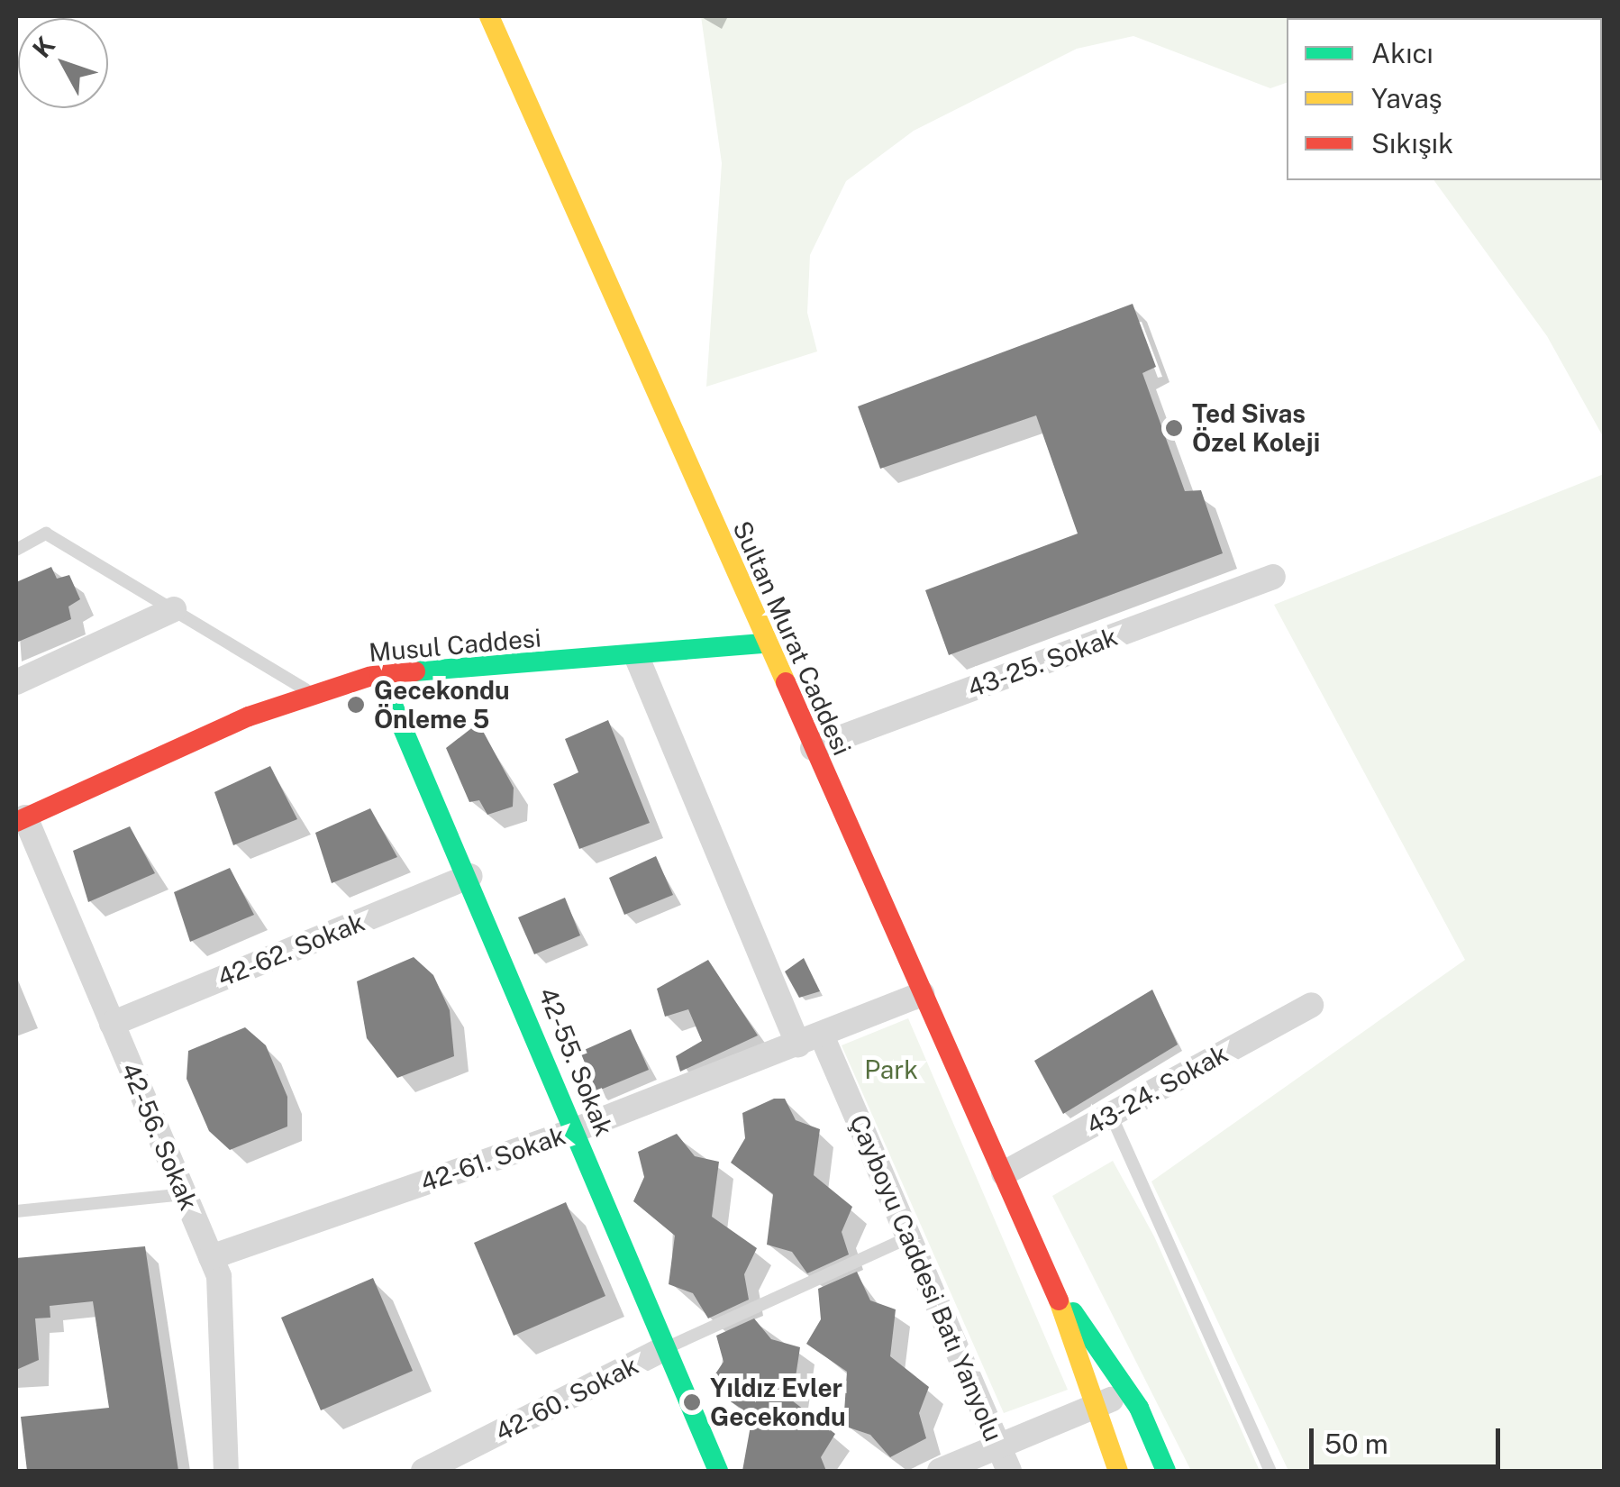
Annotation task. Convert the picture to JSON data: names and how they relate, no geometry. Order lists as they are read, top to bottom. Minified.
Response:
{"streets":{"street":["Sultan Murat Caddesi","Musul Caddesi","43-25. Sokak","42-62. Sokak","42-55. Sokak","43-24. Sokak","42-56. Sokak","42-61. Sokak","Çayboyu Caddesi Batı Yanyolu","42-60. Sokak"]},"crossings":[["Sultan Murat Caddesi","Musul Caddesi"],["Sultan Murat Caddesi","43-25. Sokak"],["Sultan Murat Caddesi","43-24. Sokak"],["Sultan Murat Caddesi","42-61. Sokak"],["Musul Caddesi","42-55. Sokak"],["Musul Caddesi","42-56. Sokak"],["Musul Caddesi","Çayboyu Caddesi Batı Yanyolu"],["42-62. Sokak","42-55. Sokak"],["42-62. Sokak","42-56. Sokak"],["42-55. Sokak","42-61. Sokak"],["42-55. Sokak","42-60. Sokak"],["42-56. Sokak","42-61. Sokak"],["42-61. Sokak","Çayboyu Caddesi Batı Yanyolu"]],"parks":["Park"],"places":["Ted Sivas Özel Koleji","Gecekondu Önleme 5","Yıldız Evler Gecekondu"],"legend":["Akıcı","Yavaş","Sıkışık"],"scale_bar":"50 m","north":"top left"}
